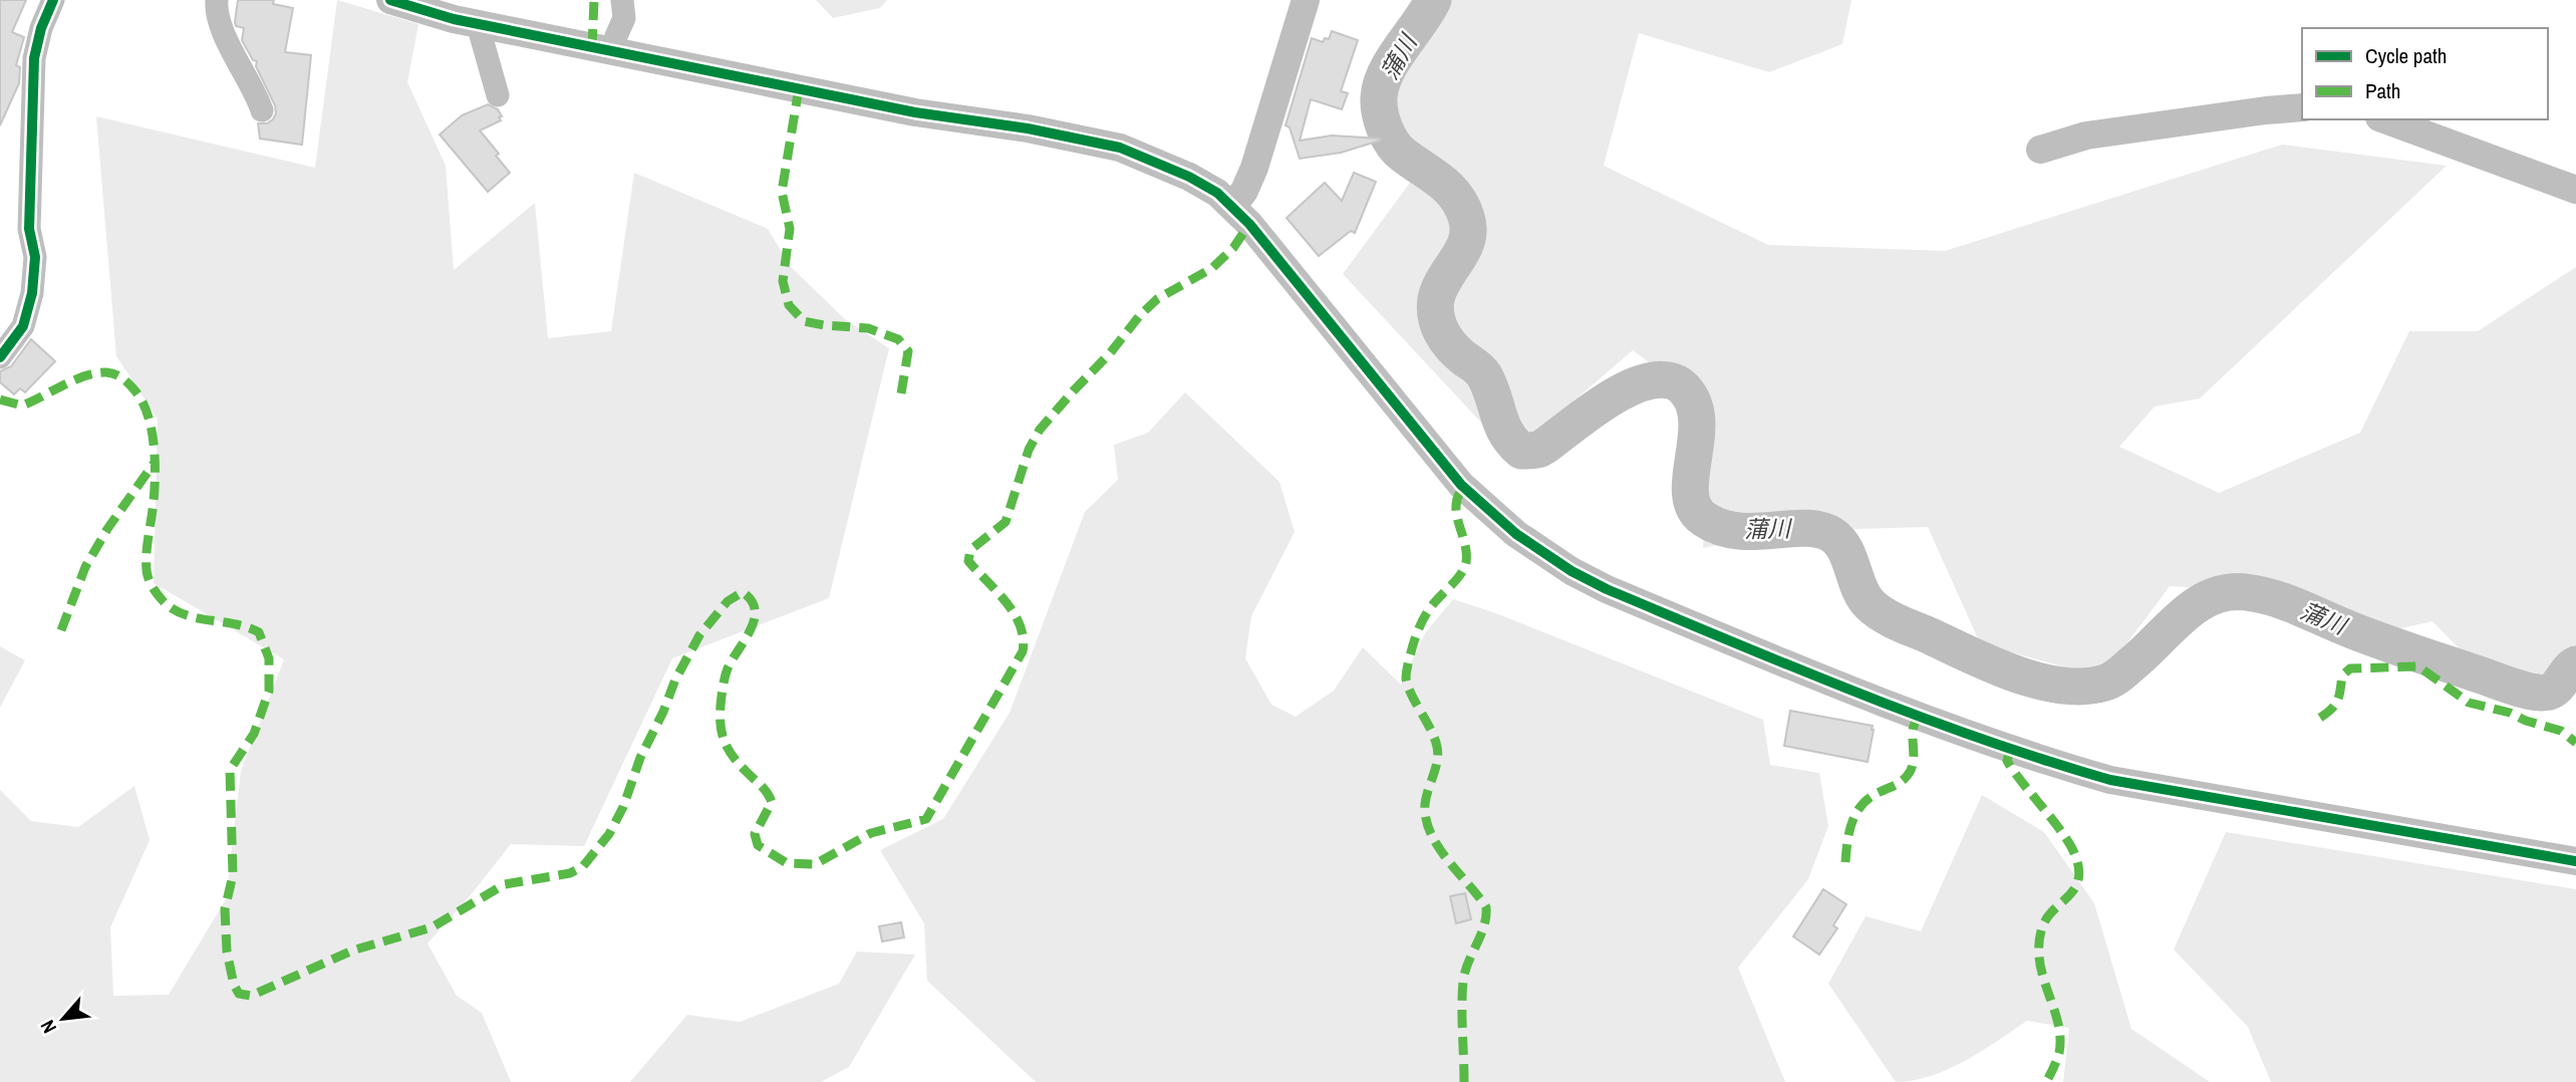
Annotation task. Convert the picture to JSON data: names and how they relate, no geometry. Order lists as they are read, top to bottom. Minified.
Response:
{"water":["蒲川"],"legend":["Cycle path","Path"],"north":"bottom left"}
